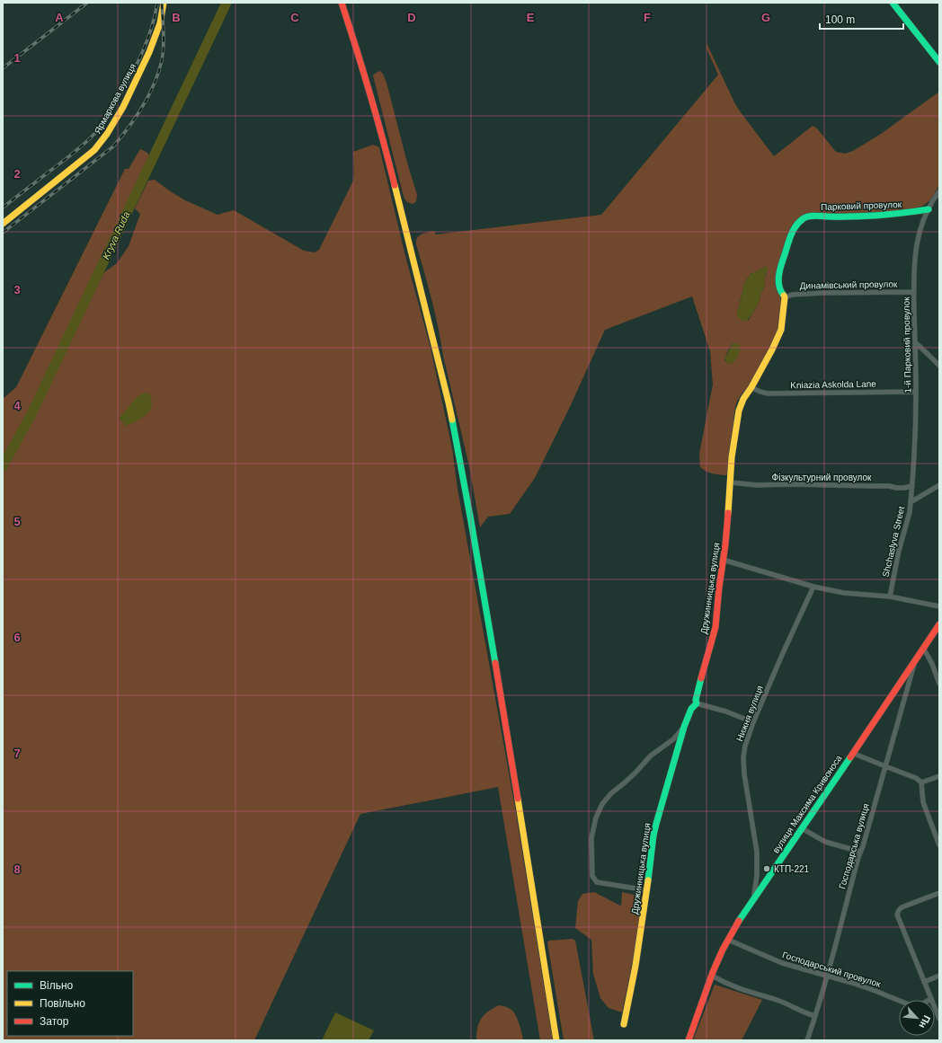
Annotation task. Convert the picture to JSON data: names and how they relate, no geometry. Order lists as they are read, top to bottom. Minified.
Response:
{"streets":{"street":["Ярмаркова вулиця","Парковий провулок","Динамівський провулок","1-й Парковий провулок","Kniazia Askolda Lane","Фізкультурний провулок","Shchaslyva Street","Дружинницька вулиця","Нижня вулиця","вулиця Максима Кривоноса","Господарська вулиця","Господарський провулок"]},"crossings":[["Парковий провулок","1-й Парковий провулок"],["Парковий провулок","Дружинницька вулиця"],["Динамівський провулок","1-й Парковий провулок"],["Динамівський провулок","Дружинницька вулиця"],["1-й Парковий провулок","Kniazia Askolda Lane"],["1-й Парковий провулок","Фізкультурний провулок"],["1-й Парковий провулок","Shchaslyva Street"],["Kniazia Askolda Lane","Дружинницька вулиця"],["Фізкультурний провулок","Дружинницька вулиця"],["Нижня вулиця","вулиця Максима Кривоноса"],["вулиця Максима Кривоноса","Господарська вулиця"],["вулиця Максима Кривоноса","Господарський провулок"],["Господарська вулиця","Господарський провулок"]],"water":["Kryva Ruda"],"places":["КТП-221"],"legend":["Вільно","Повільно","Затор"],"scale_bar":"100 m","north":"bottom right","grid":{"columns":["A","B","C","D","E","F","G"],"rows":["1","2","3","4","5","6","7","8"]}}
